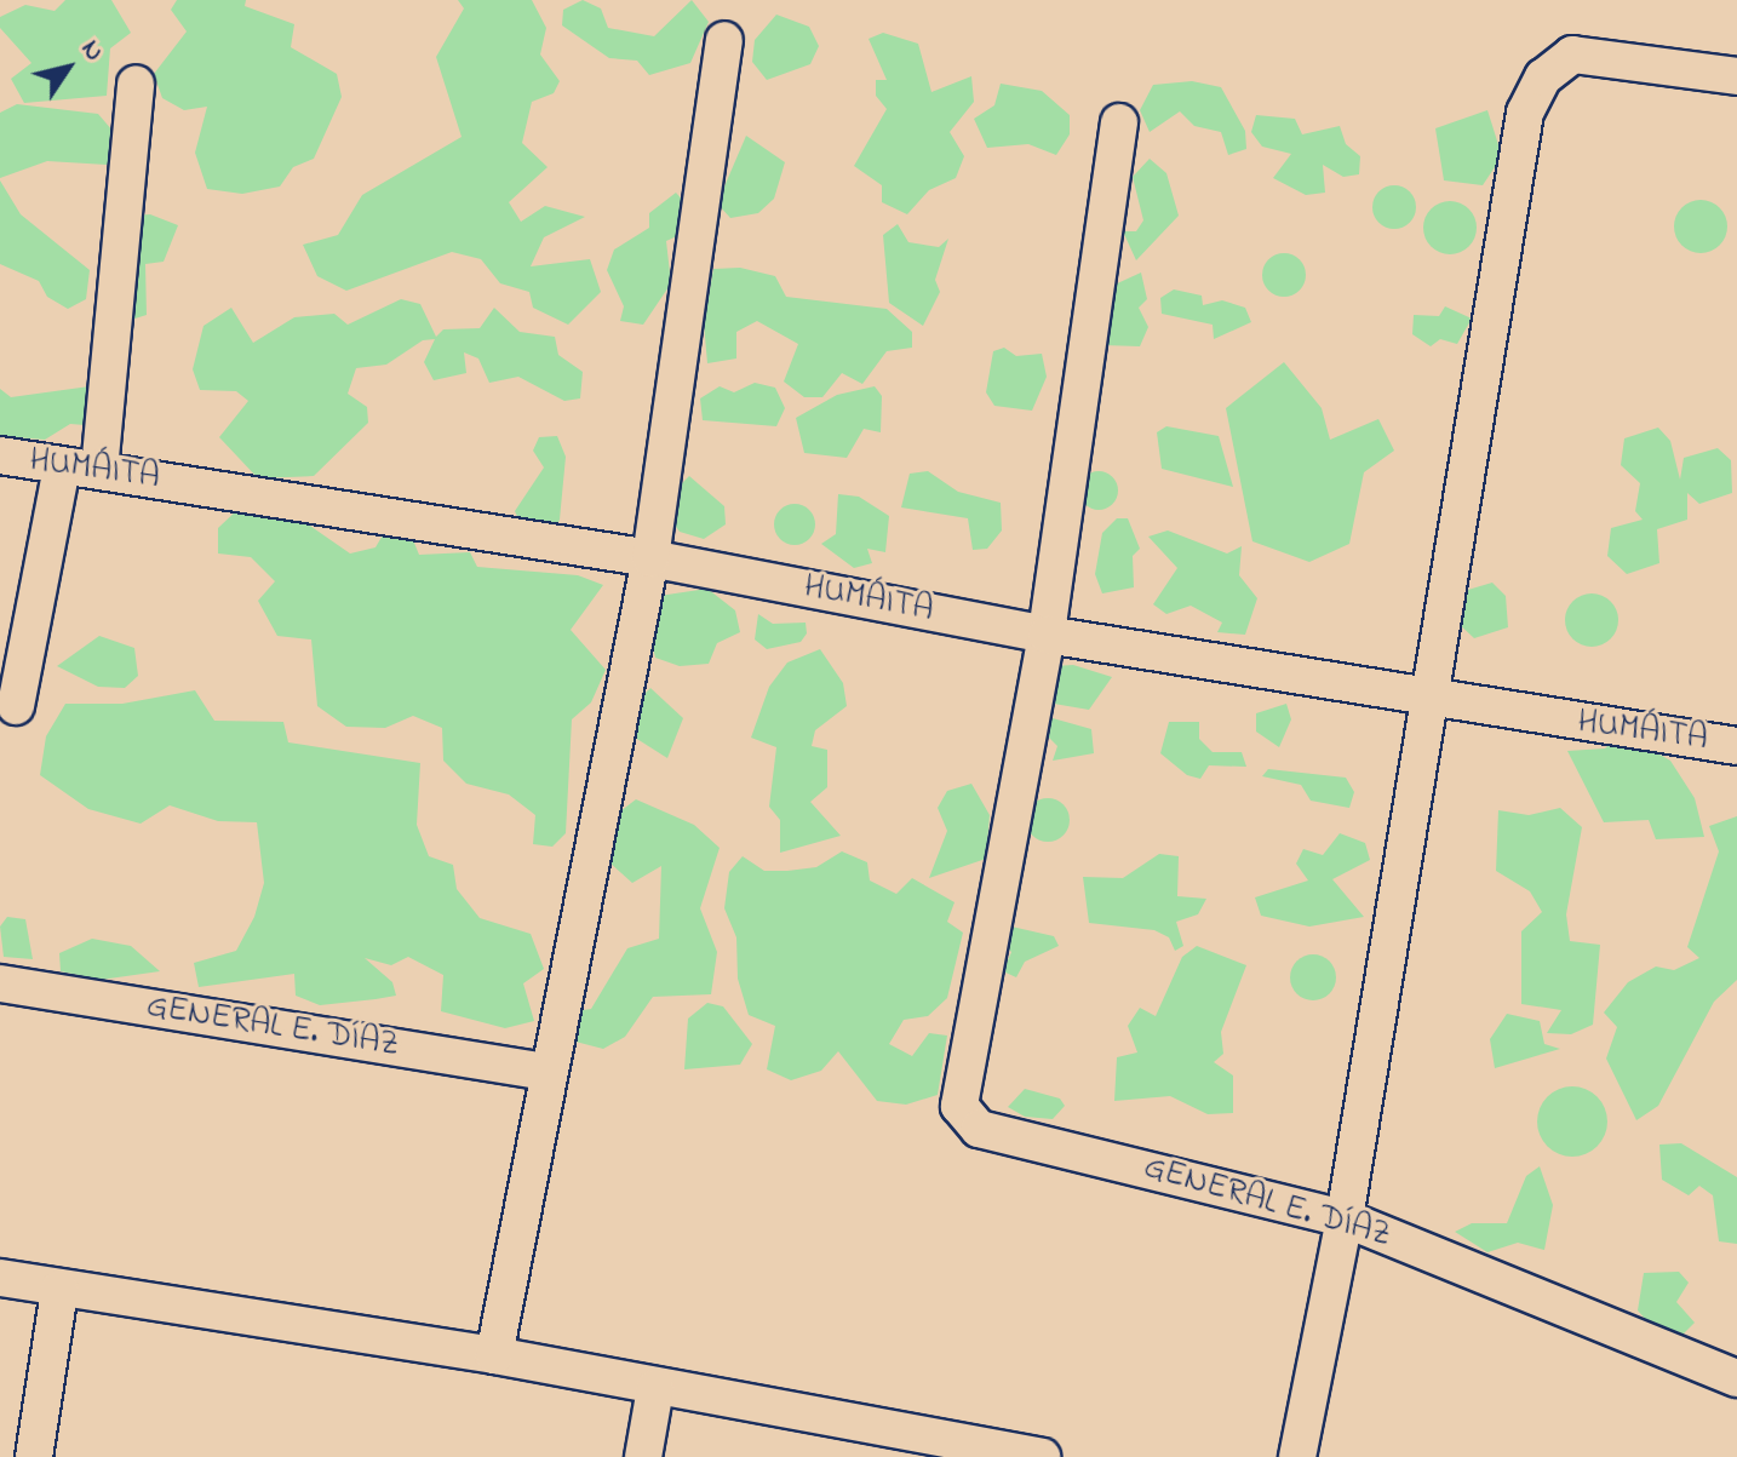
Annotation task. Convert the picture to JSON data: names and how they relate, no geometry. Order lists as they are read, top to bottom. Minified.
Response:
{"streets":{"street":["HUMÁITA","GENERAL E. DÍAZ"]},"crossings":[["HUMÁITA","GENERAL E. DÍAZ"]],"north":"top right"}
